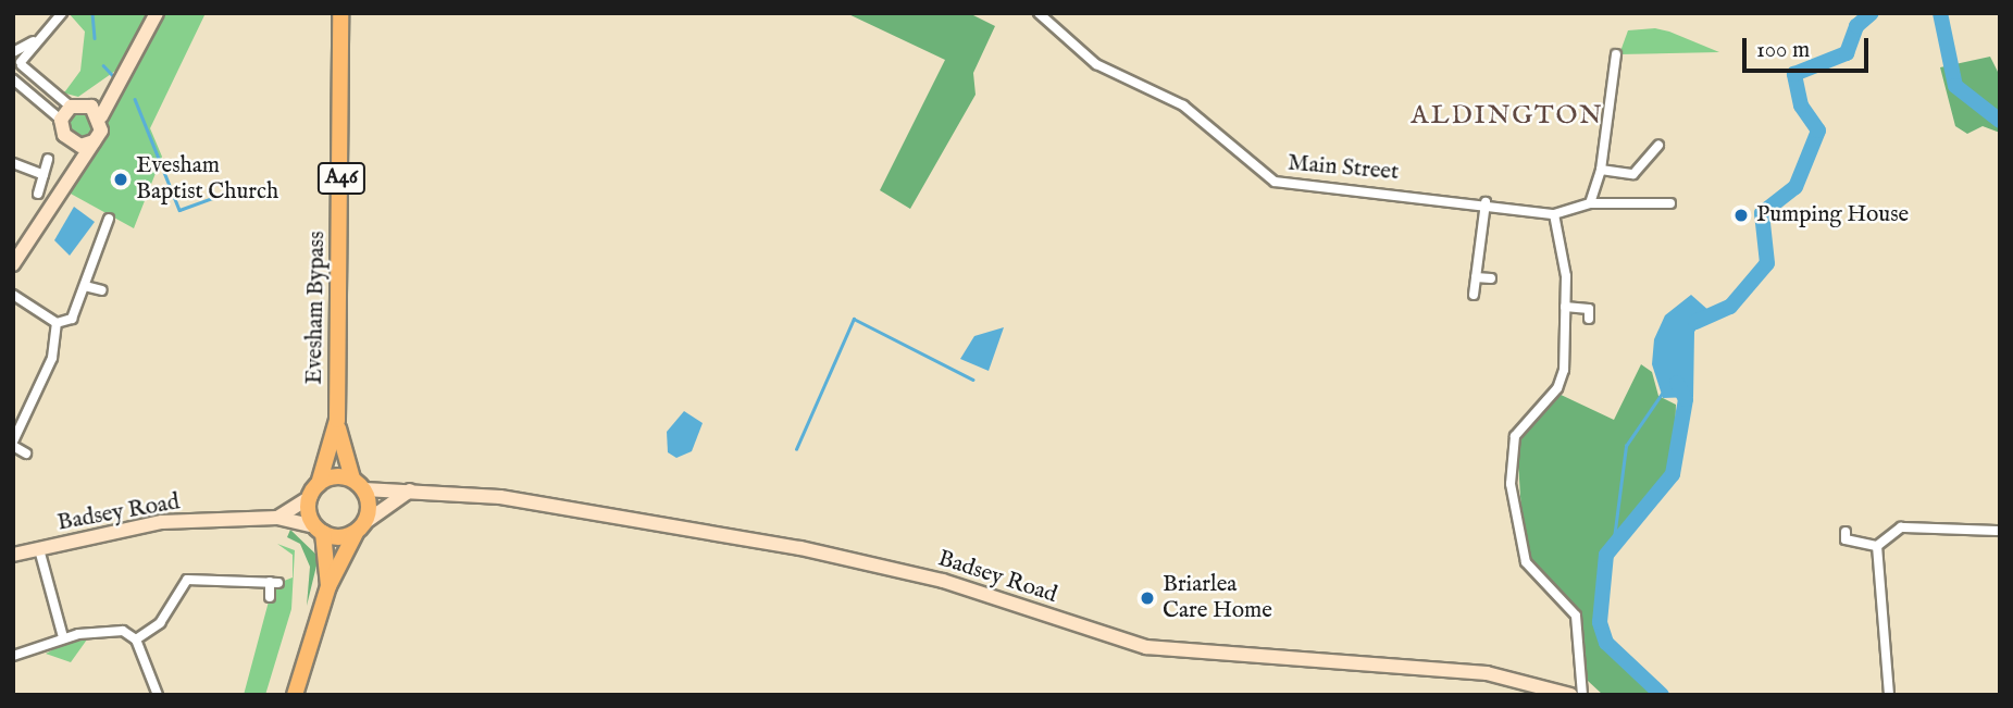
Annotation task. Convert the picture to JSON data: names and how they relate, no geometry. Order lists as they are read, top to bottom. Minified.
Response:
{"streets":{"highway":["A46","Evesham Bypass"],"main road":["Badsey Road"],"street":["Main Street"]},"crossings":[["Evesham Bypass","Badsey Road"]],"districts":["ALDINGTON"],"places":["Evesham Baptist Church","Pumping House","Briarlea Care Home"],"scale_bar":"100 m"}
